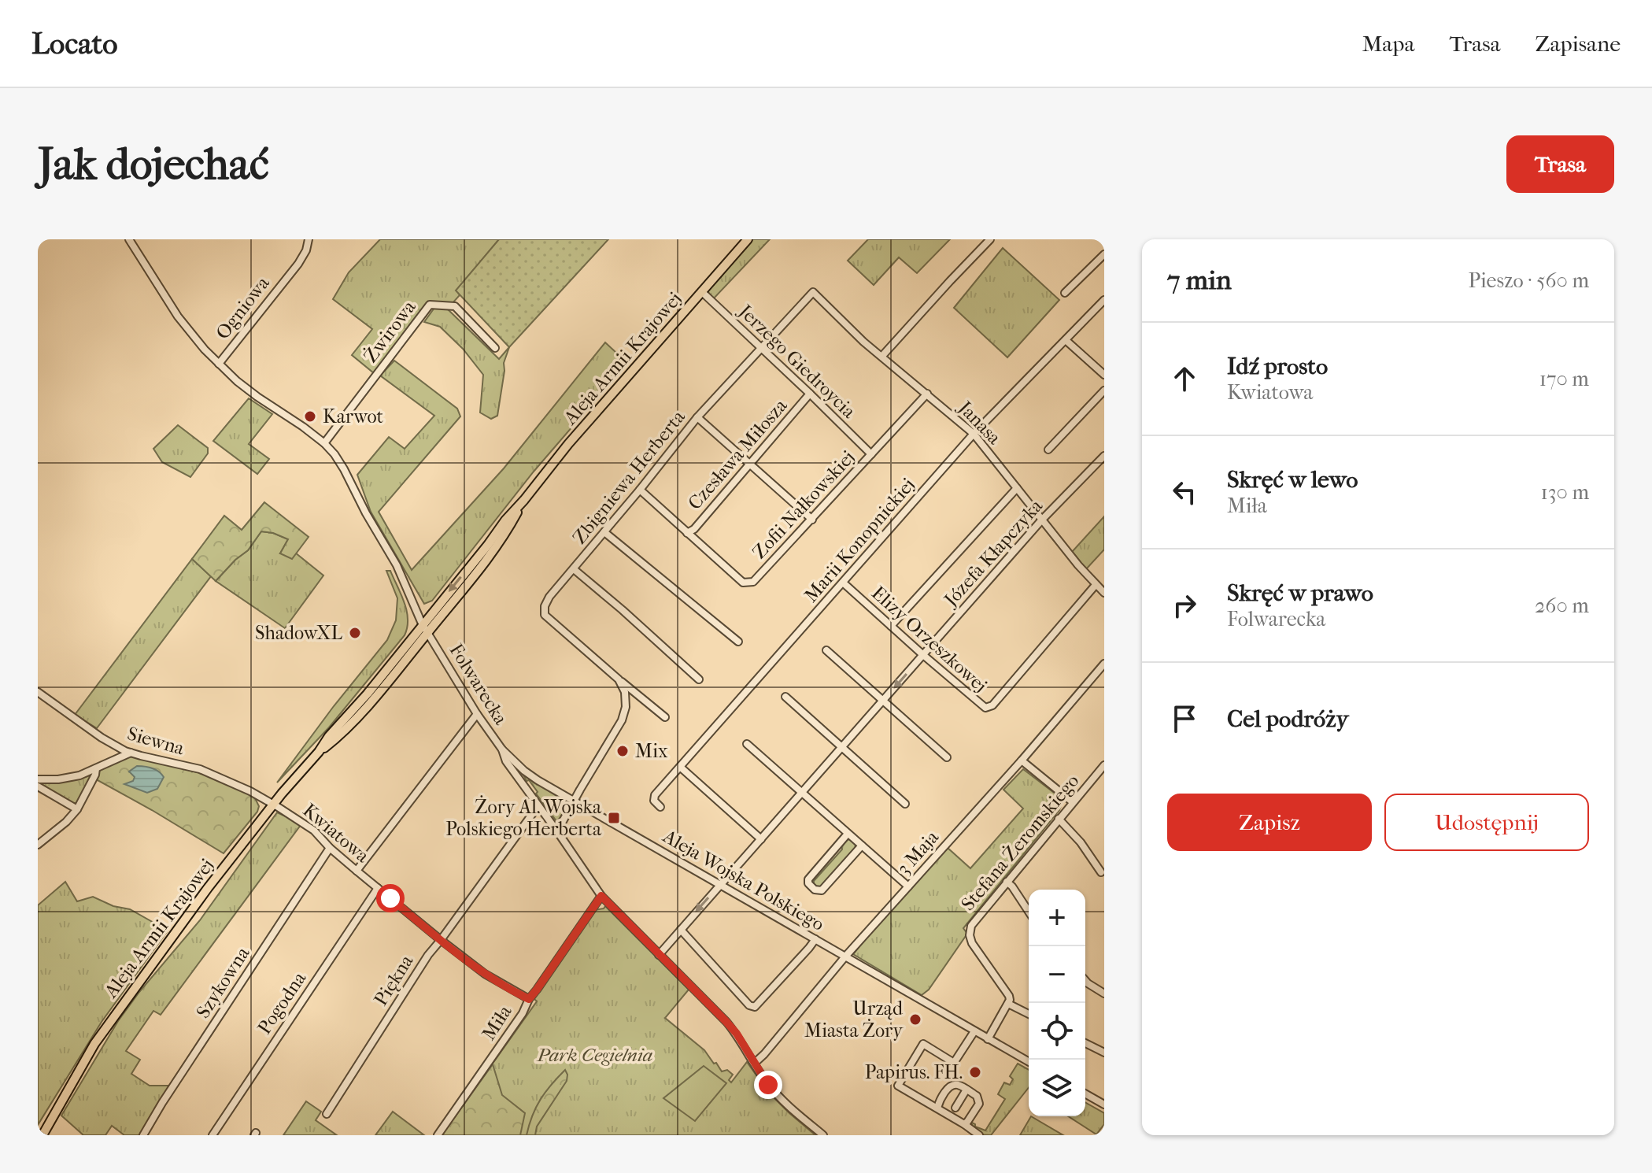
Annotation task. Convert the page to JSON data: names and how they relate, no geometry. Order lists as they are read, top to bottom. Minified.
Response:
{"streets":{"main road":["Aleja Armii Krajowej"],"street":["Ogniowa","Żwirowa","Jerzego Giedroycia","Janasa","Czesława Miłosza","Zbigniewa Herberta","Zofii Nałkowskiej","Marii Konopnickiej","Józefa Kłapczyka","Elizy Orzeszkowej","Folwarecka","Siewna","Kwiatowa","Stefana Żeromskiego","3 Maja","Aleja Wojska Polskiego","Piękna","Szykowna","Pogodna","Miła"]},"crossings":[["Ogniowa","Folwarecka"],["Żwirowa","Folwarecka"],["Aleja Armii Krajowej","Jerzego Giedroycia"],["Aleja Armii Krajowej","Folwarecka"],["Aleja Armii Krajowej","Siewna"],["Aleja Armii Krajowej","Kwiatowa"],["Jerzego Giedroycia","Czesława Miłosza"],["Jerzego Giedroycia","Zbigniewa Herberta"],["Jerzego Giedroycia","Zofii Nałkowskiej"],["Janasa","Zbigniewa Herberta"],["Janasa","Zofii Nałkowskiej"],["Janasa","Marii Konopnickiej"],["Janasa","Józefa Kłapczyka"],["Janasa","Elizy Orzeszkowej"],["Czesława Miłosza","Zofii Nałkowskiej"],["Zbigniewa Herberta","Zofii Nałkowskiej"],["Marii Konopnickiej","Elizy Orzeszkowej"],["Józefa Kłapczyka","Elizy Orzeszkowej"],["Józefa Kłapczyka","Folwarecka"],["Józefa Kłapczyka","Aleja Wojska Polskiego"],["Folwarecka","3 Maja"],["Folwarecka","Aleja Wojska Polskiego"],["Folwarecka","Piękna"],["Folwarecka","Miła"],["Siewna","Kwiatowa"],["Kwiatowa","Piękna"],["Kwiatowa","Szykowna"],["Kwiatowa","Pogodna"],["Kwiatowa","Miła"],["3 Maja","Aleja Wojska Polskiego"]],"parks":["Park Cegielnia"],"places":{"other":["Karwot","ShadowXL","Mix","Urząd Miasta Żory","Papirus. FH."],"transit":["Żory Al. Wojska Polskiego Herberta"]},"page":{"header":"Locato","nav":["Mapa","Trasa","Zapisane"],"buttons":["Trasa",["Zapisz","Udostępnij"]],"title":"Jak dojechać","heading":["7 min","Pieszo · 560 m"],"list":[["Idź prosto","Kwiatowa","170 m"],["Skręć w lewo","Miła","130 m"],["Skręć w prawo","Folwarecka","260 m"],"Cel podróży"],"map_buttons":["+","−"]}}
